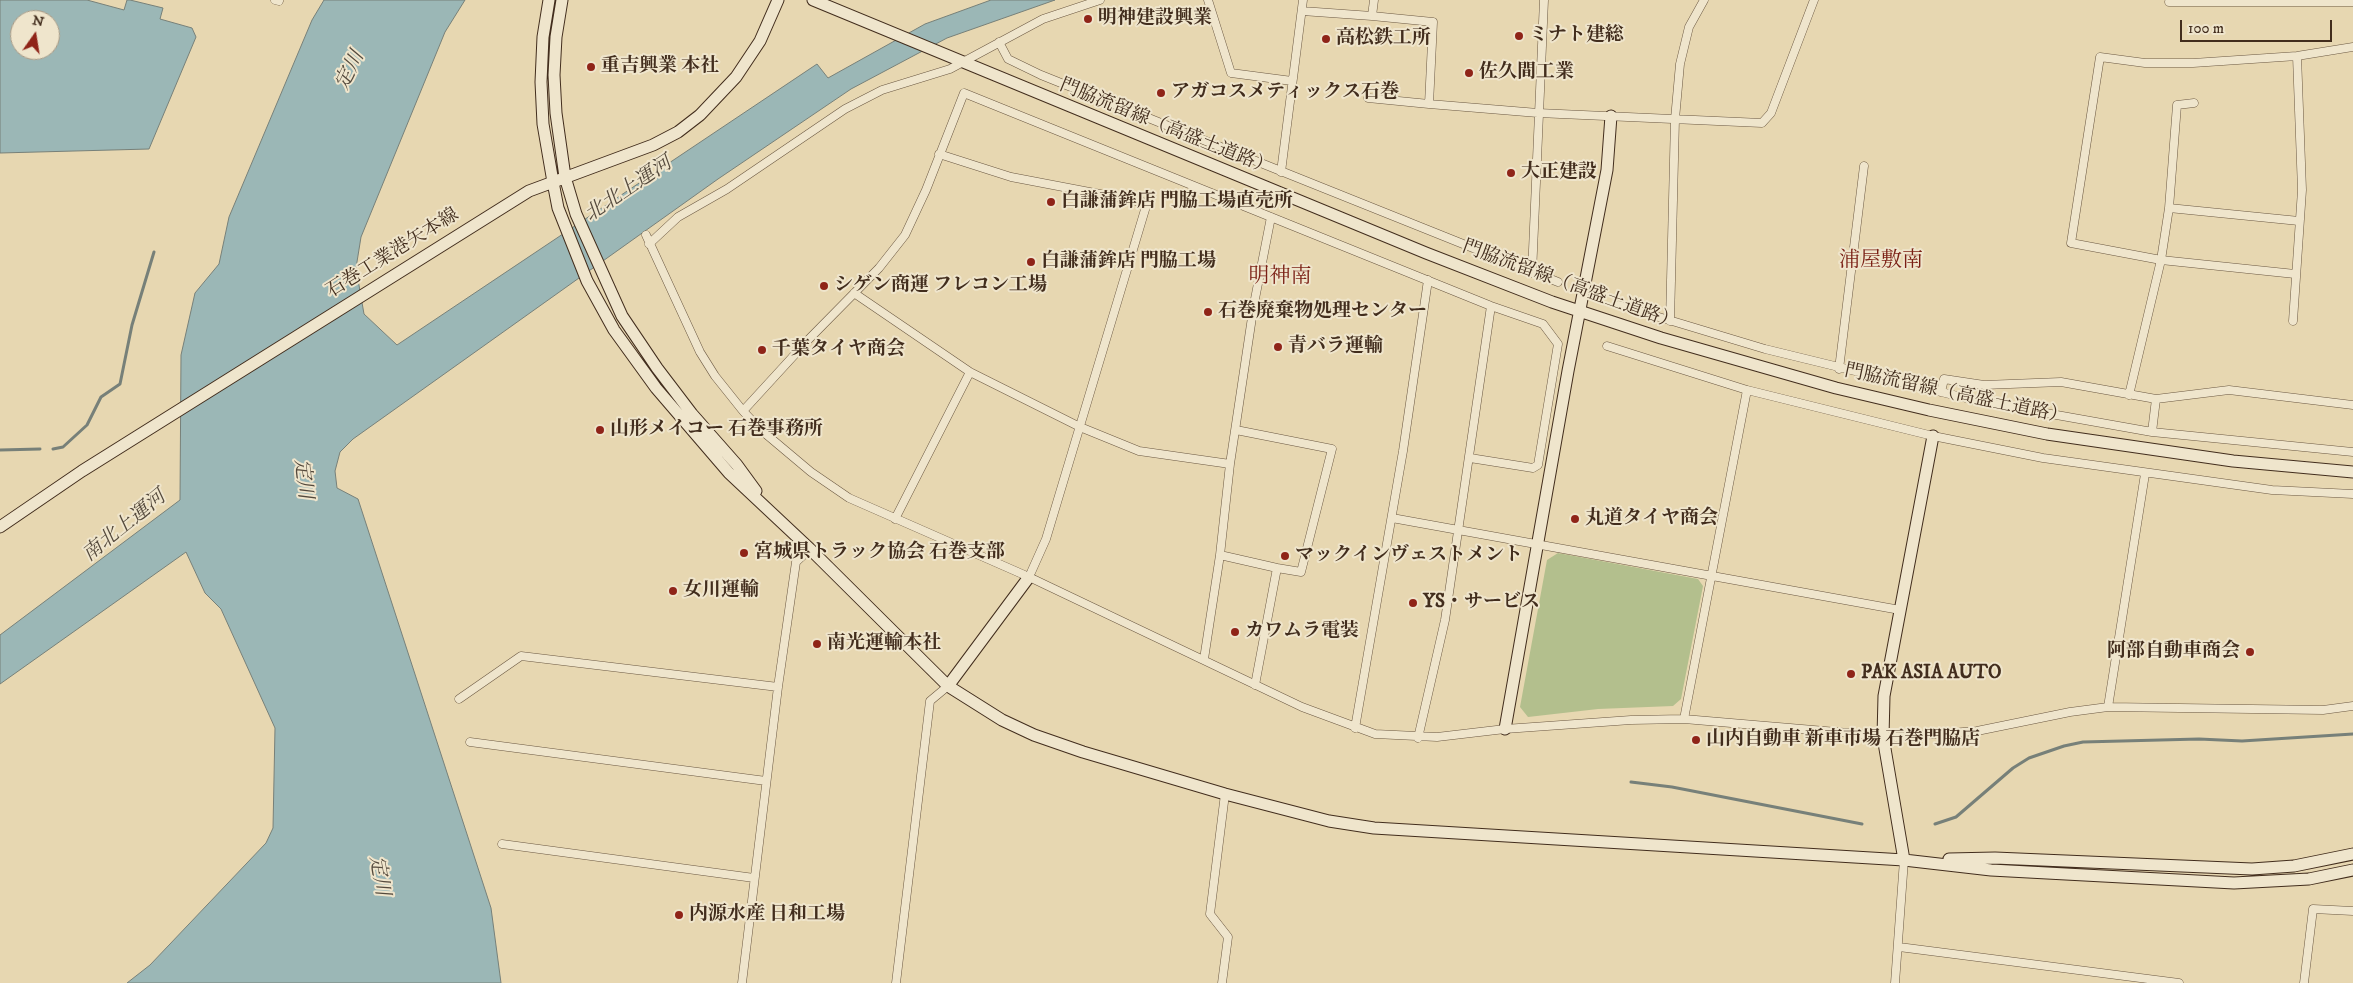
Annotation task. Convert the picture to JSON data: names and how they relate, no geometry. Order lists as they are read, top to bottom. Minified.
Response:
{"streets":{"street":["門脇流留線（高盛土道路）","石巻工業港矢本線"]},"districts":["浦屋敷南","明神南"],"water":["定川","北北上運河","南北上運河"],"places":["明神建設興業","ミナト建総","高松鉄工所","重吉興業 本社","佐久間工業","アガコスメティックス石巻","大正建設","白謙蒲鉾店 門脇工場直売所","白謙蒲鉾店 門脇工場","シゲン商運 フレコン工場","石巻廃棄物処理センター","青バラ運輸","千葉タイヤ商会","山形メイコー 石巻事務所","丸道タイヤ商会","宮城県トラック協会 石巻支部","マックインヴェストメント","女川運輸","YS・サービス","カワムラ電装","南光運輸本社","阿部自動車商会","PAK ASIA AUTO","山内自動車 新車市場 石巻門脇店","内源水産 日和工場"],"scale_bar":"100 m","north":"top"}
